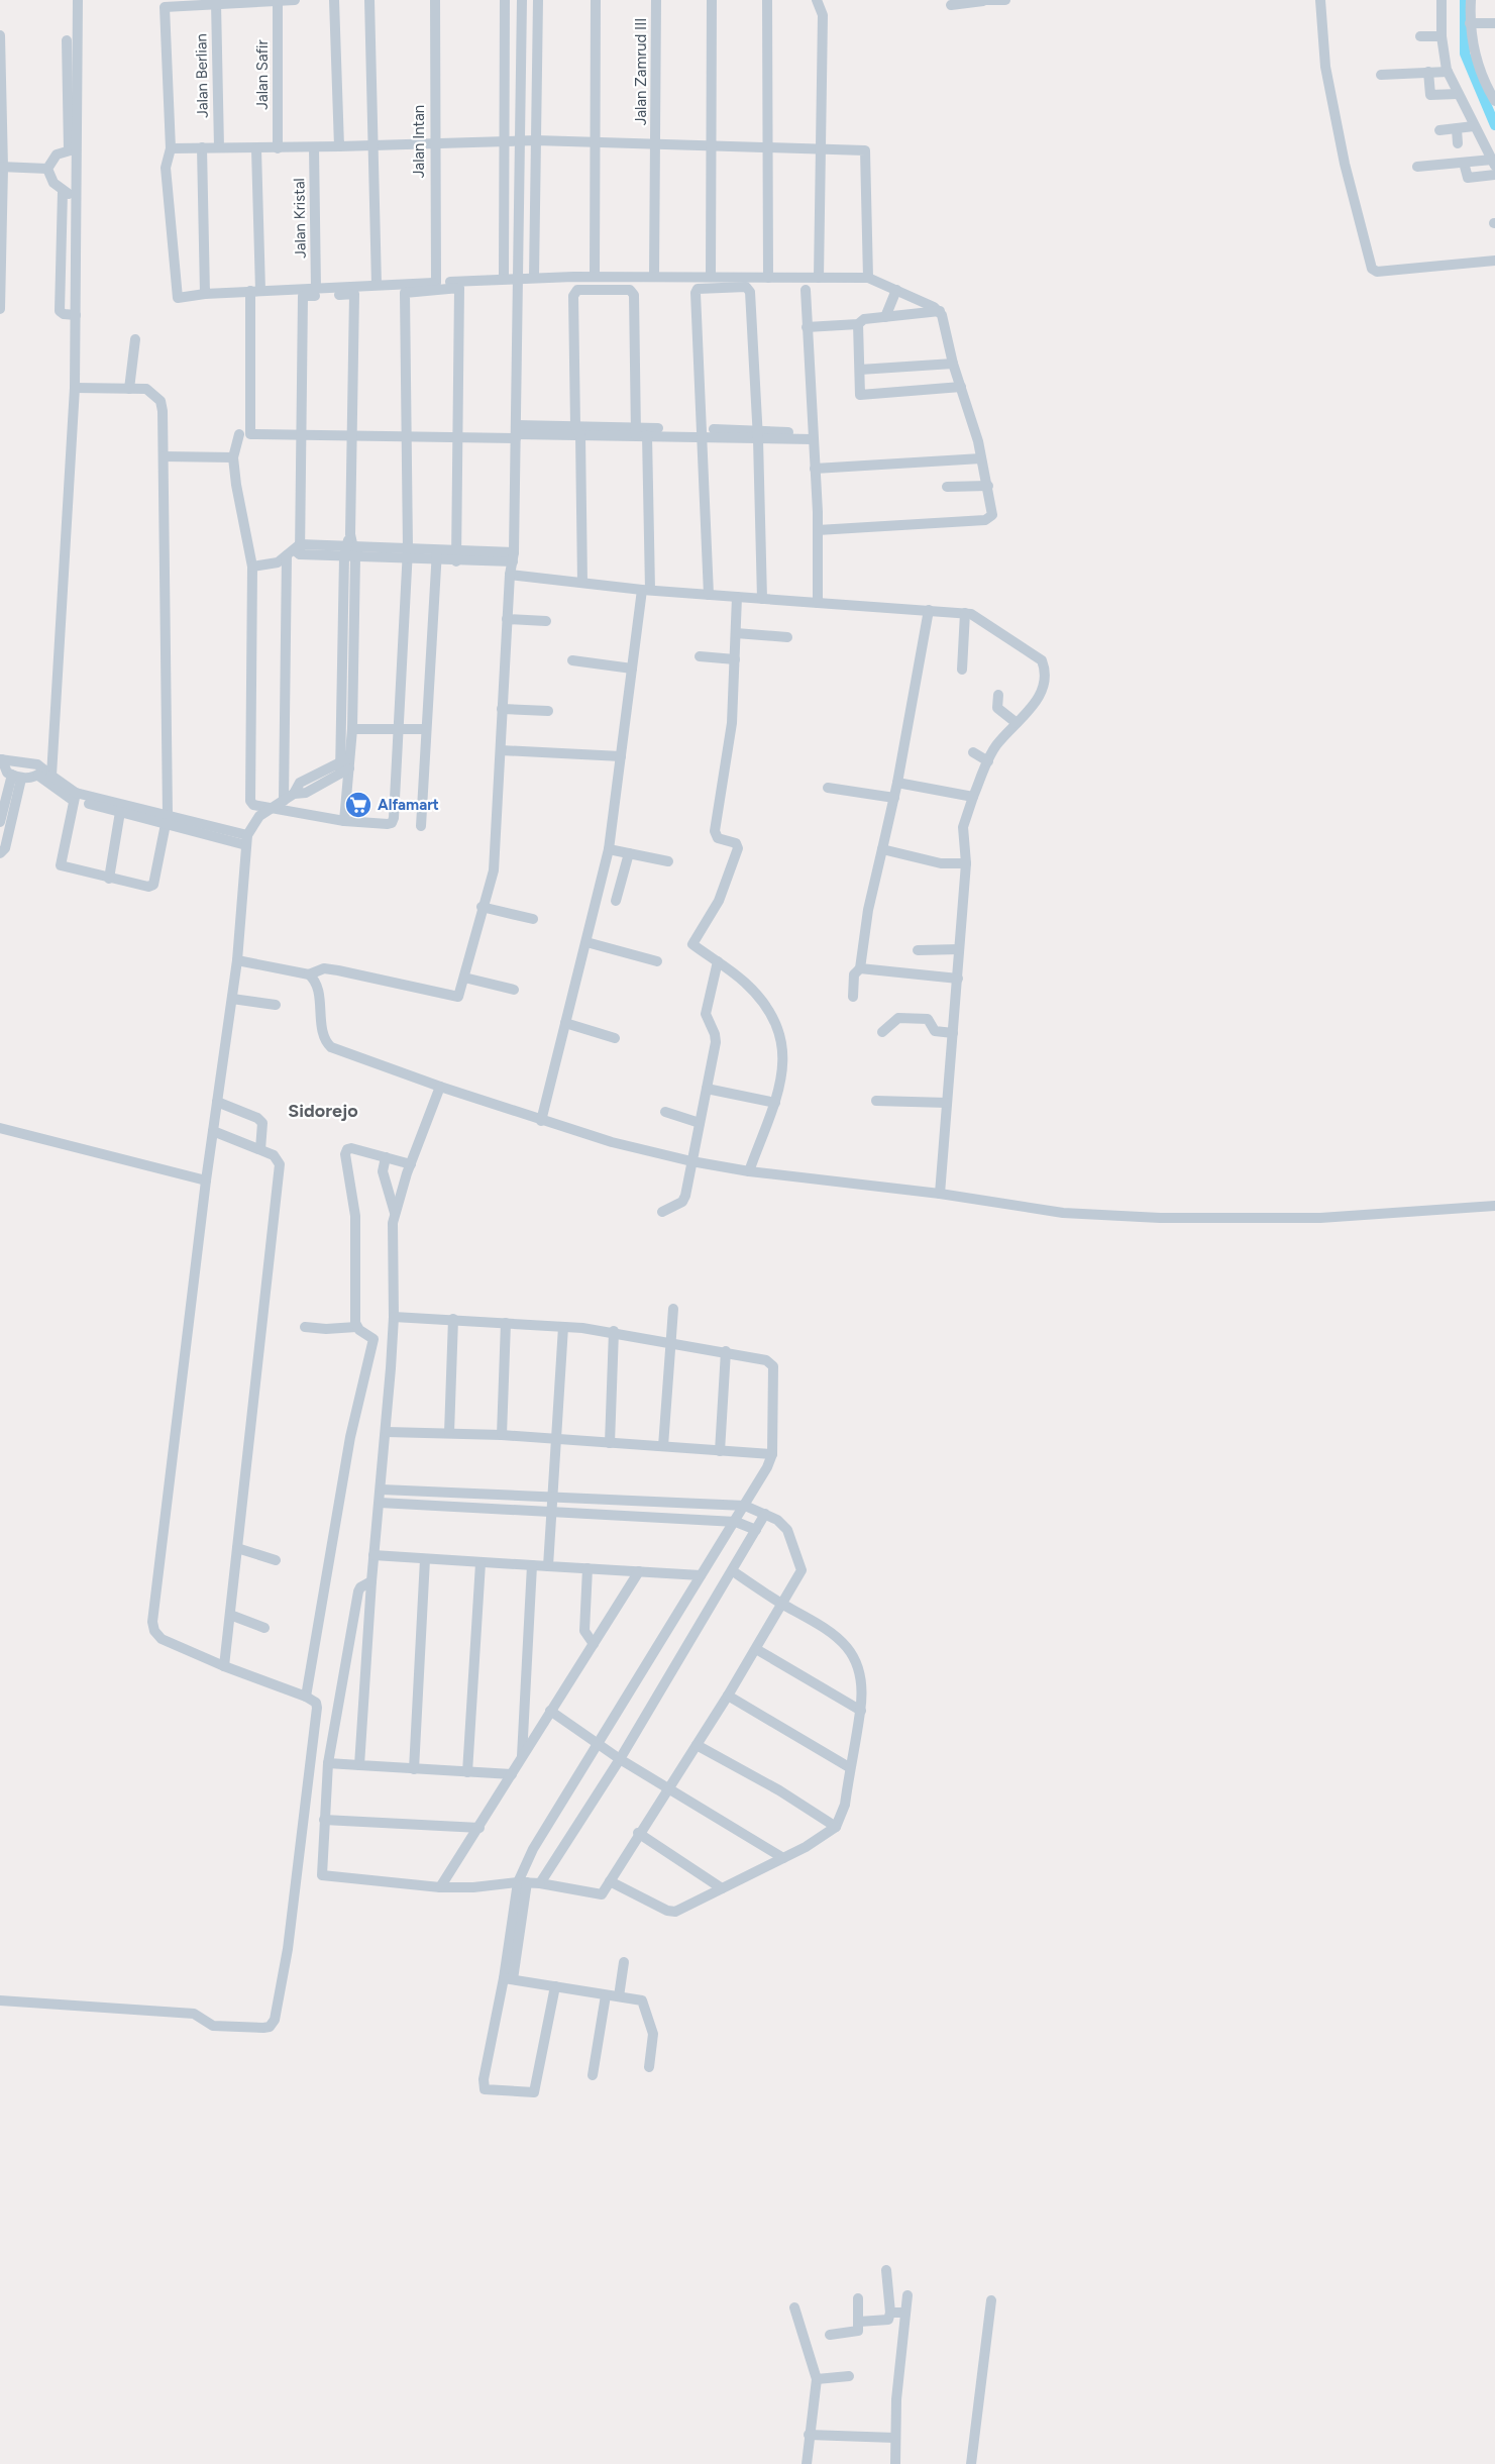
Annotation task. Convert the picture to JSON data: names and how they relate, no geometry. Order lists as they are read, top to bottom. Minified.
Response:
{"streets":{"street":["Jalan Zamrud III","Jalan Safir","Jalan Berlian","Jalan Intan","Jalan Kristal"]},"districts":["Sidorejo"],"places":{"supermarket":["Alfamart"]}}
